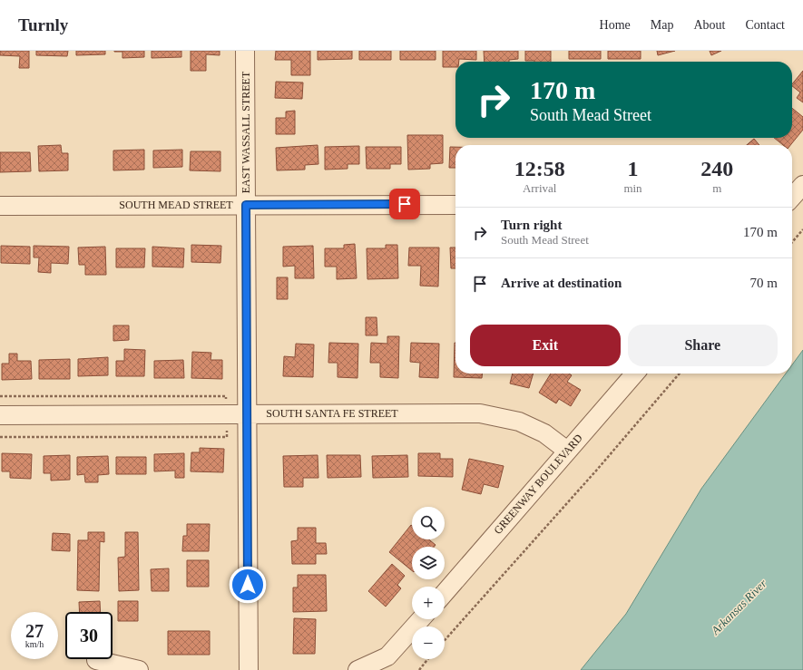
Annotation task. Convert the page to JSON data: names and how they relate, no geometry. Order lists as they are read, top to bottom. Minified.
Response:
{"streets":{"street":["EAST WASSALL STREET","SOUTH MEAD STREET","SOUTH SANTA FE STREET","GREENWAY BOULEVARD"]},"crossings":[["EAST WASSALL STREET","SOUTH MEAD STREET"],["EAST WASSALL STREET","SOUTH SANTA FE STREET"],["SOUTH SANTA FE STREET","GREENWAY BOULEVARD"]],"water":["Arkansas River"],"page":{"header":"Turnly","nav":["Home","Map","About","Contact"],"turn":["170 m","South Mead Street"],"eta":["12:58","Arrival","1","min","240","m"],"list":[{"name":"Turn right","note":"South Mead Street","value":"170 m"},{"name":"Arrive at destination","value":"70 m"}],"buttons":["Exit","Share"],"map_buttons":["+","−"],"speed":"27 km/h","limit":"30"}}
